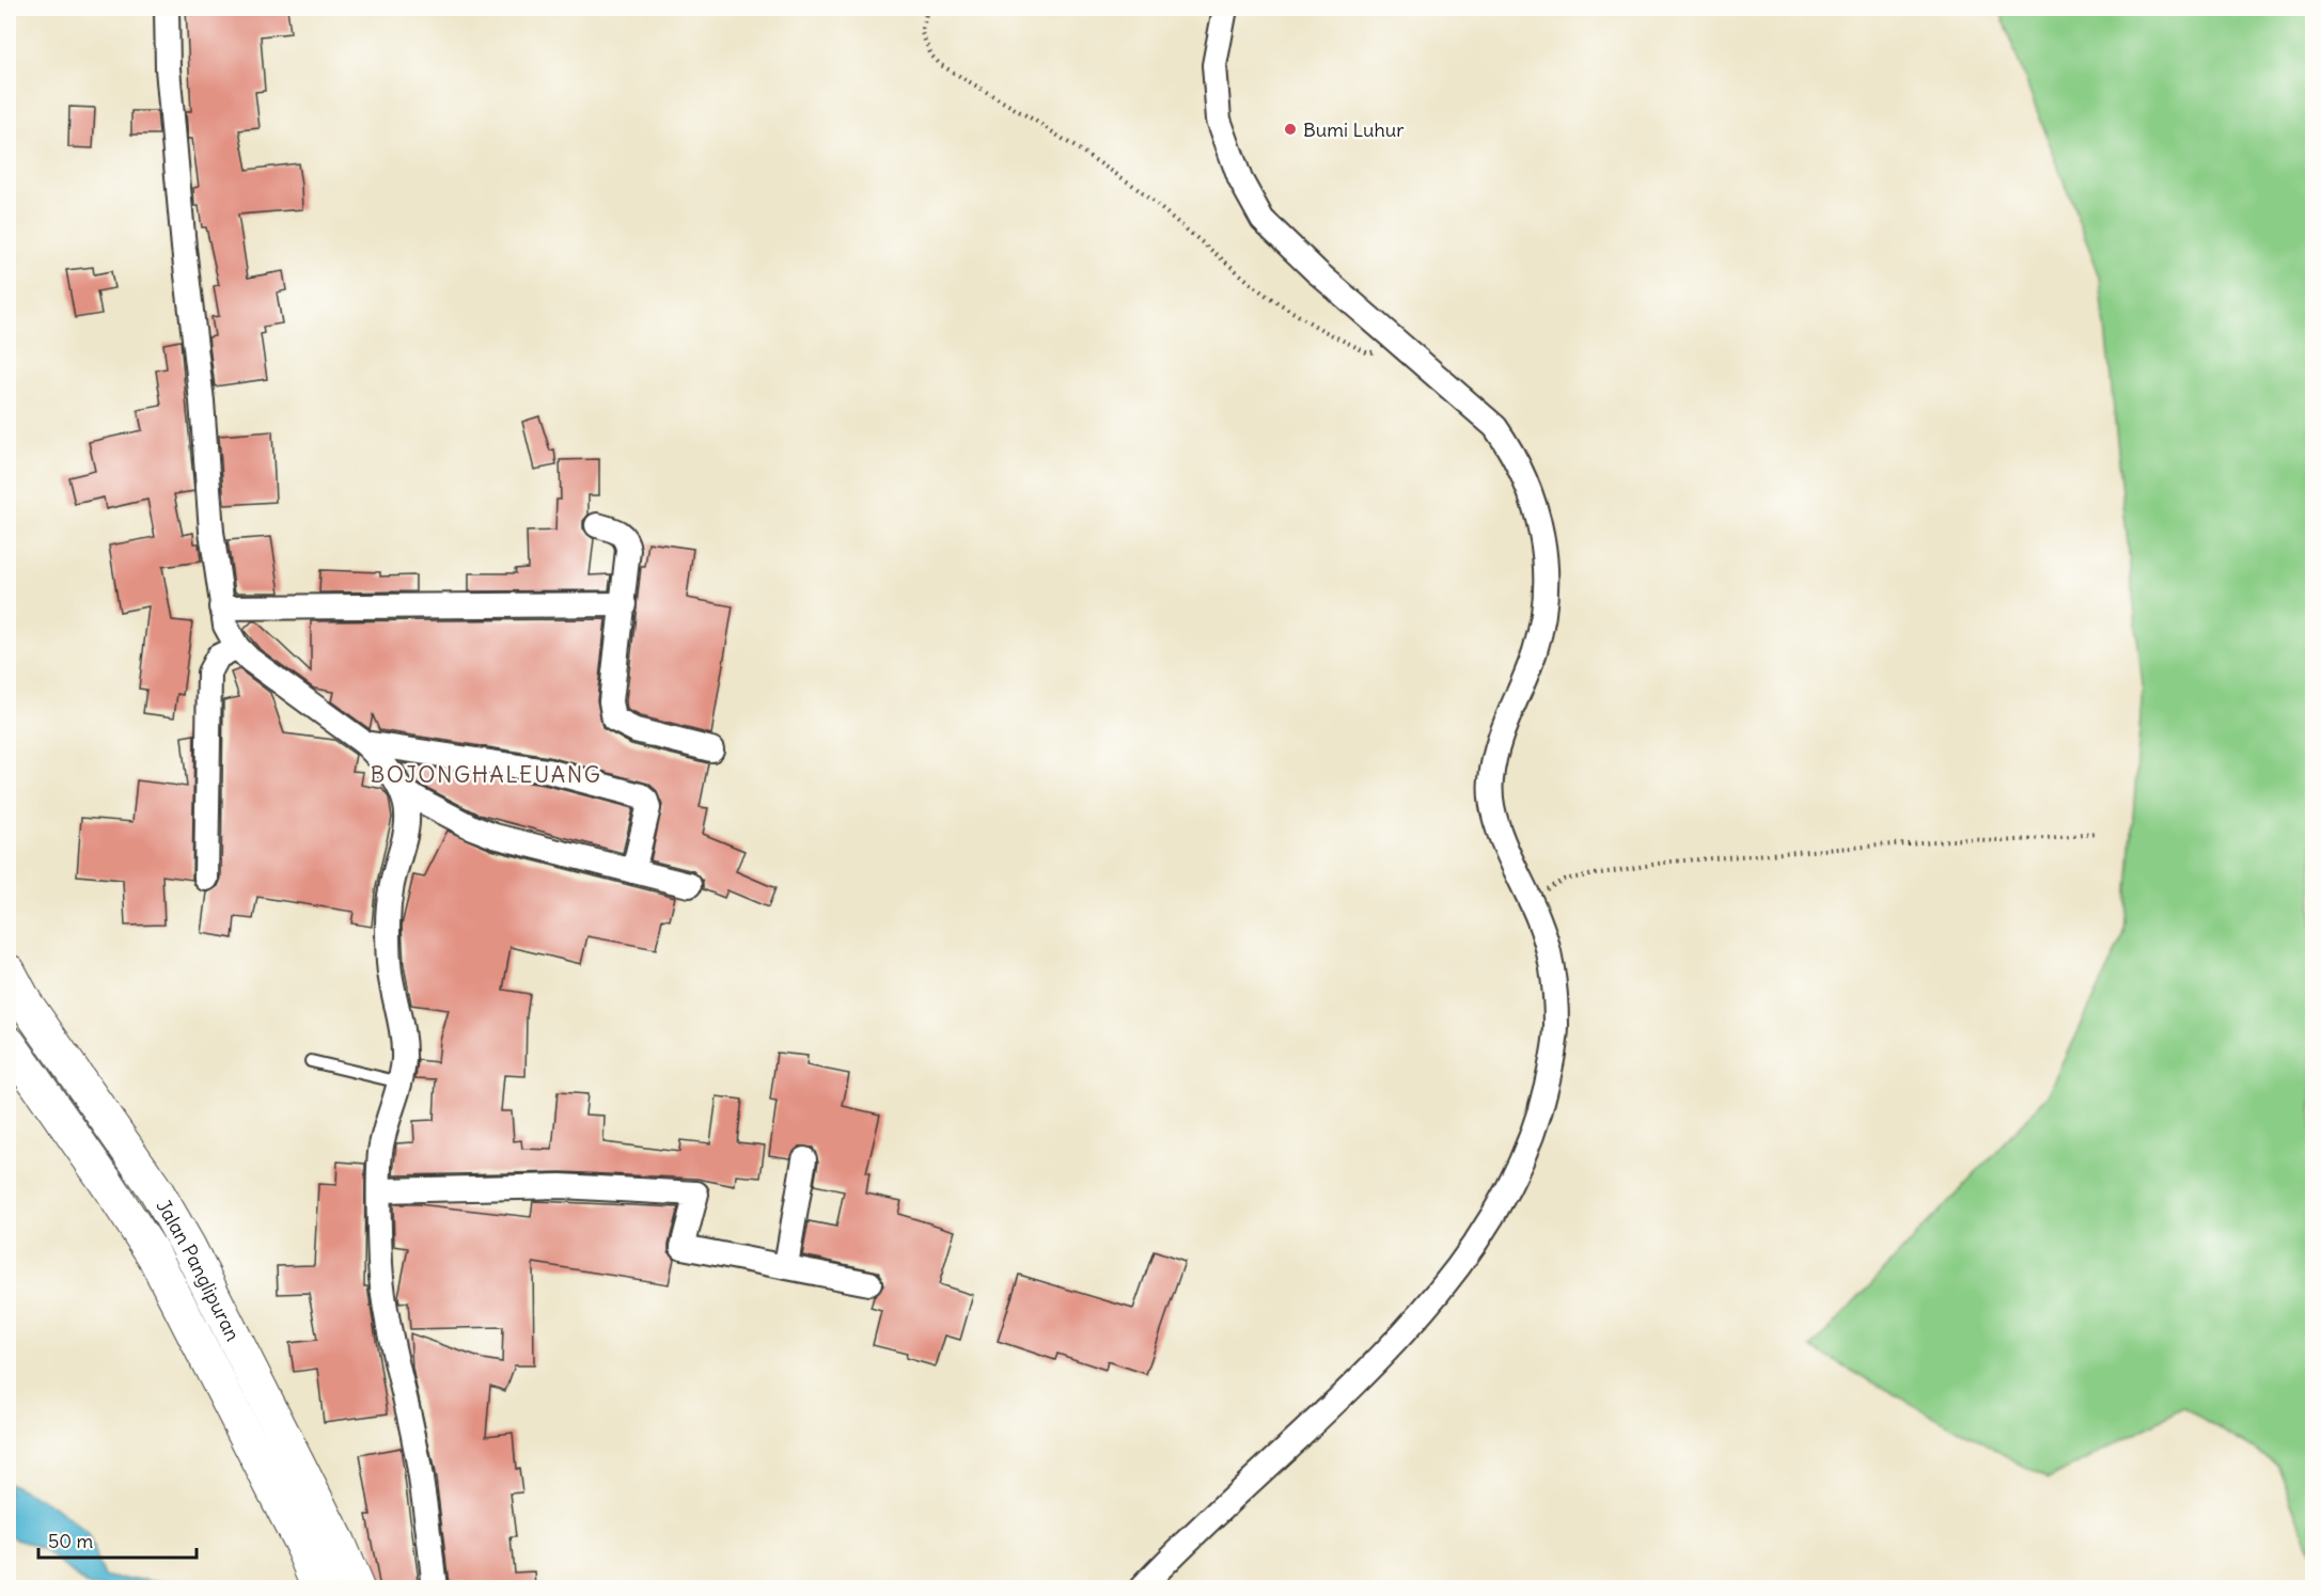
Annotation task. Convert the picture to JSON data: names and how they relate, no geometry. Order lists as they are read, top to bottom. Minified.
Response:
{"streets":{"main road":["Jalan Panglipuran"]},"districts":["BOJONGHALEUANG"],"places":["Bumi Luhur"],"scale_bar":"50 m"}
